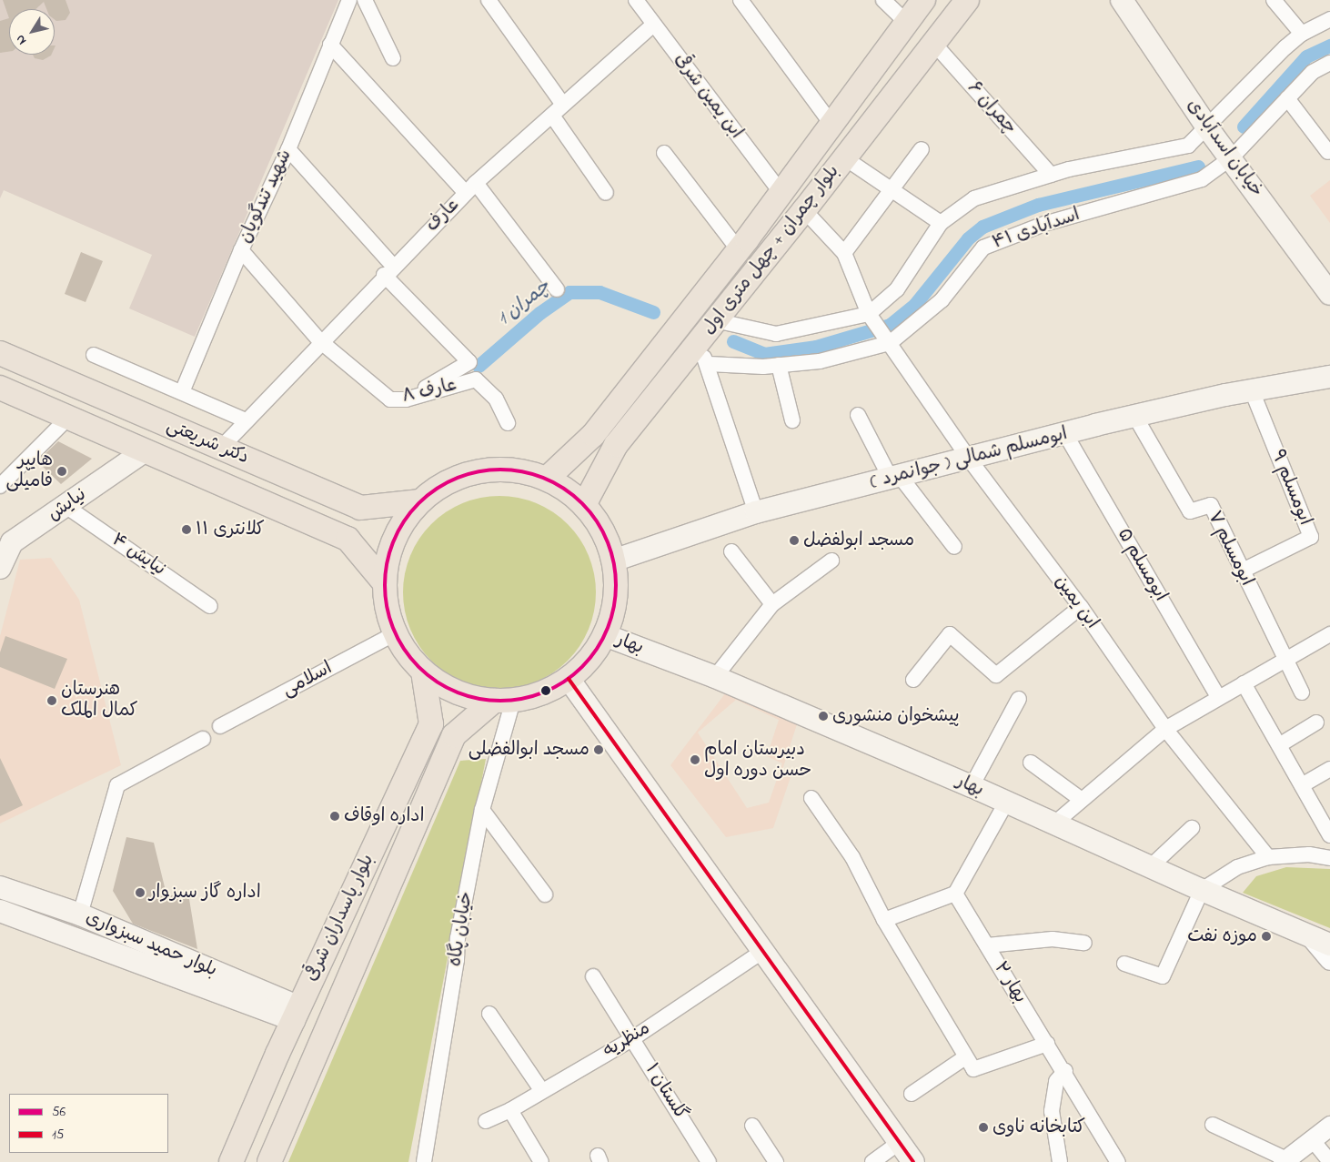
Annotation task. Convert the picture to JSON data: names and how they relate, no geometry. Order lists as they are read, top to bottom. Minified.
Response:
{"streets":{"main road":["خیابان اسدآبادی","بلوار چمران + چهل متری اول","دکتر شریعتی","ابومسلم شمالی ( جوانمرد )","نیایش","بهار","بلوار پاسداران شرقی","بلوار حمید سبزواری"],"street":["ابن یمین شرقی","چمران ۶","شهید تندگویان","عارف","اسدآبادی ۴۱","عارف ۸","ابومسلم ۹","ابومسلم ۷","نیایش ۴","ابومسلم ۵","ابن یمین","اسلامی","خیابان پگاه","بهار ۲","منظریه","گلستان ۱"]},"crossings":[["ابن یمین شرقی","عارف"],["ابن یمین شرقی","بلوار چمران + چهل متری اول"],["چمران ۶","بلوار چمران + چهل متری اول"],["خیابان اسدآبادی","اسدآبادی ۴۱"],["شهید تندگویان","عارف ۸"],["عارف","عارف ۸"],["عارف","دکتر شریعتی"],["اسدآبادی ۴۱","بلوار چمران + چهل متری اول"],["اسدآبادی ۴۱","ابن یمین"],["دکتر شریعتی","نیایش"],["ابومسلم شمالی ( جوانمرد )","ابومسلم ۹"],["ابومسلم شمالی ( جوانمرد )","ابومسلم ۷"],["ابومسلم شمالی ( جوانمرد )","ابومسلم ۵"],["ابومسلم شمالی ( جوانمرد )","ابن یمین"],["ابومسلم ۹","ابومسلم ۷"],["نیایش","نیایش ۴"],["بلوار پاسداران شرقی","خیابان پگاه"],["بلوار پاسداران شرقی","بلوار حمید سبزواری"],["منظریه","گلستان ۱"]],"water":["چمران 1"],"places":["هایپر فامیلی","کلانتری ۱۱","مسجد ابولفضل","هنرستان کمال الملک","پیشخوان منشوری","مسجد ابوالفضلی","دبیرستان امام حسن دوره اول","اداره اوقاف","اداره گاز سبزوار","موزه نفت","کتابخانه ناوی"],"lines":["transit line 56","transit line 15"],"legend":["56","15"],"north":"bottom left"}
